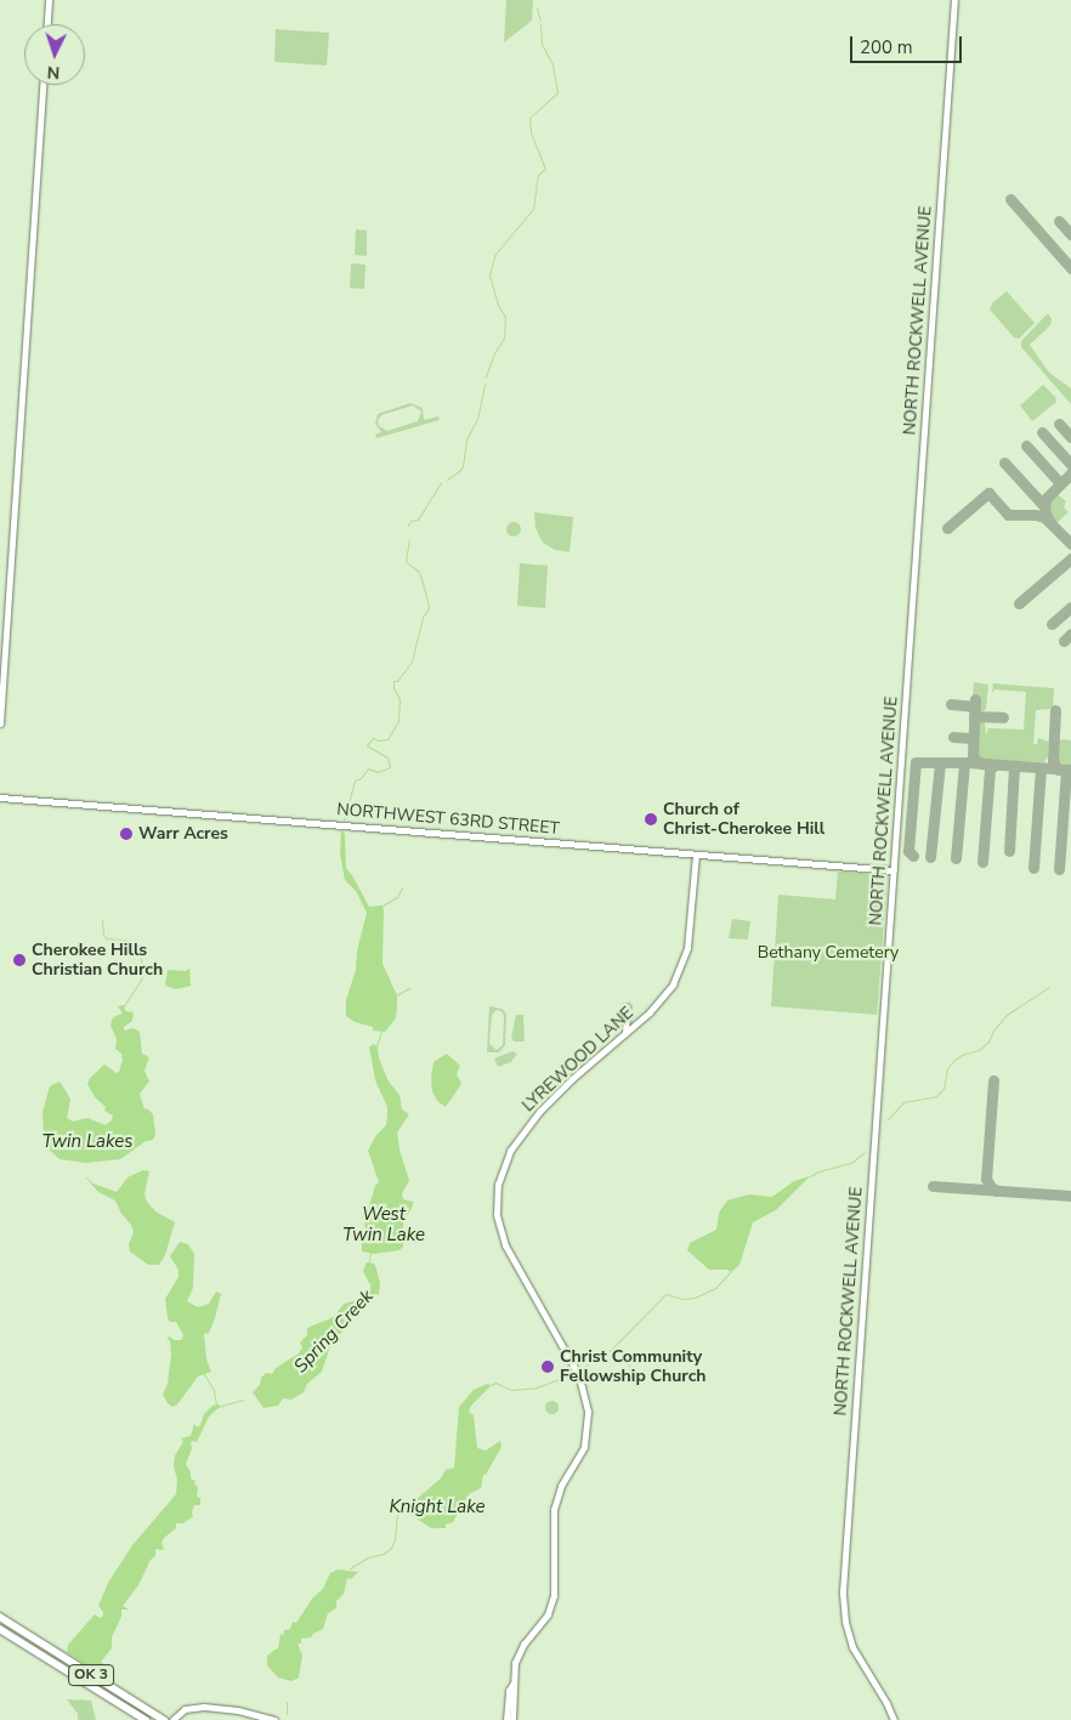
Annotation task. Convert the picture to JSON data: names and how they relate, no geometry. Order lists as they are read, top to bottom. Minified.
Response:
{"streets":{"highway":["OK 3"],"main road":["NORTH ROCKWELL AVENUE","NORTHWEST 63RD STREET"],"street":["LYREWOOD LANE"]},"crossings":[["NORTH ROCKWELL AVENUE","NORTHWEST 63RD STREET"],["NORTHWEST 63RD STREET","LYREWOOD LANE"]],"water":["Twin Lakes","West Twin Lake","Spring Creek","Knight Lake"],"parks":["Bethany Cemetery"],"places":["Church of Christ-Cherokee Hill","Warr Acres","Cherokee Hills Christian Church","Christ Community Fellowship Church"],"scale_bar":"200 m","north":"bottom"}
